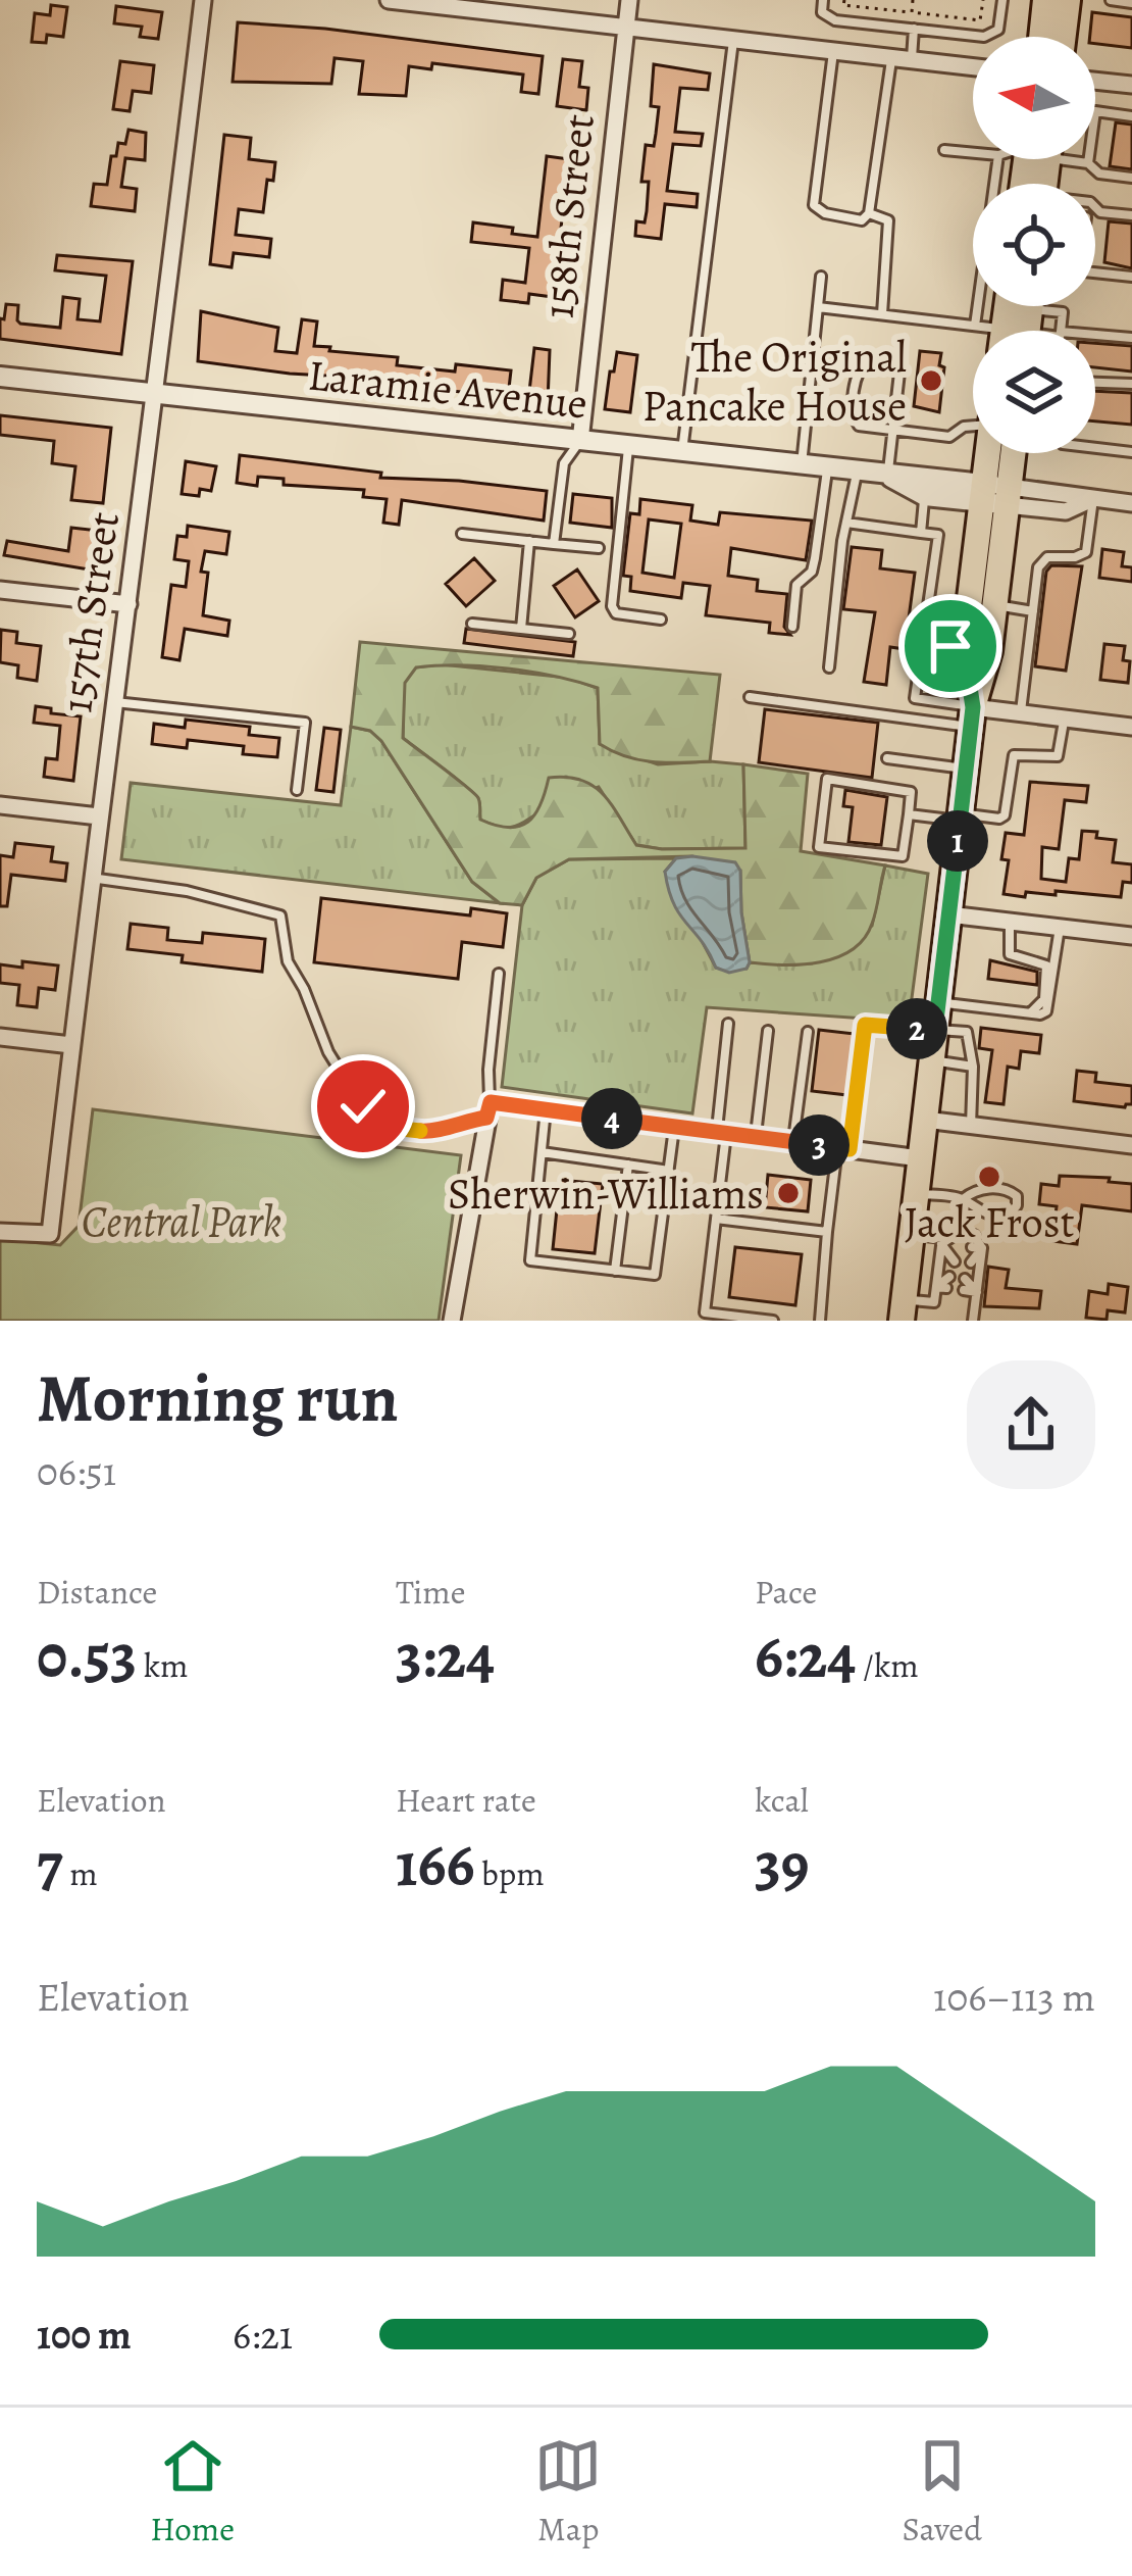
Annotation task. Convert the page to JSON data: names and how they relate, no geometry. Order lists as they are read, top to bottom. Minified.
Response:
{"streets":{"street":["158th Street","Laramie Avenue","157th Street"]},"crossings":[["158th Street","Laramie Avenue"],["Laramie Avenue","157th Street"]],"parks":["Central Park"],"places":["The Original Pancake House","Jack Frost","Sherwin-Williams"],"north":"left","page":{"pins":["1","2","4","3"],"heading":["Morning run","06:51"],"stats":[["Distance","0.53 km"],["Time","3:24"],["Pace","6:24 /km"],["Elevation","7 m"],["Heart rate","166 bpm"],["kcal","39"]],"chart":["Elevation","106–113 m"],"list":[{"name":"100 m","note":"6:21"}],"tabs":["Home","Map","Saved"]}}
